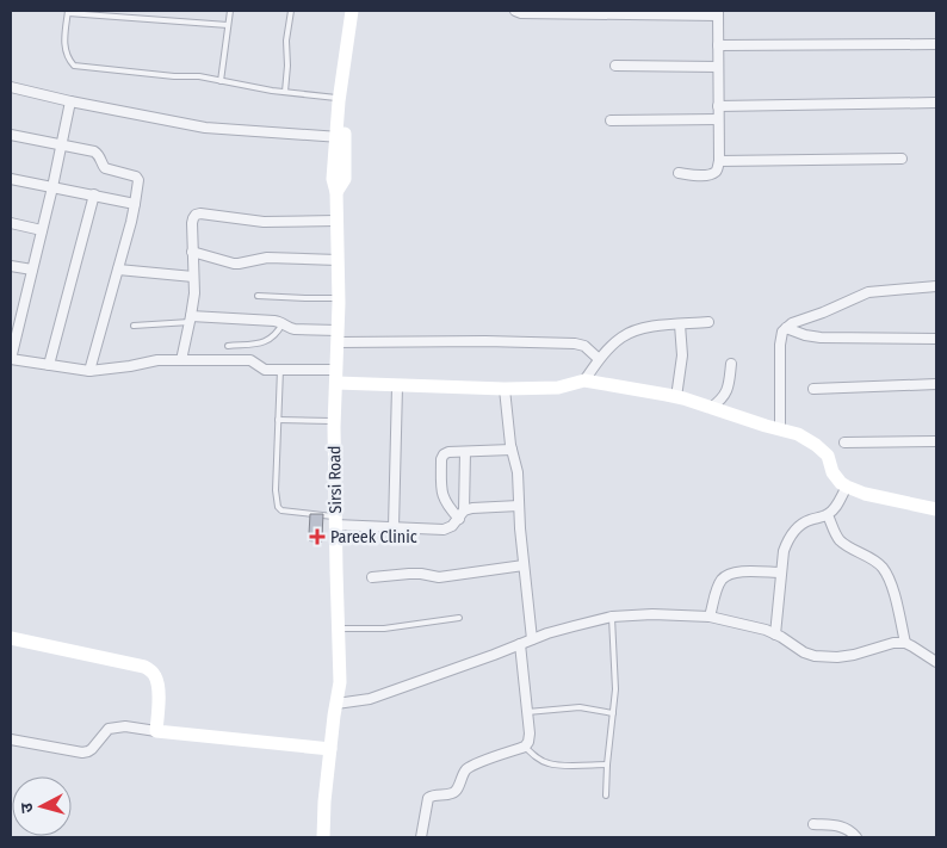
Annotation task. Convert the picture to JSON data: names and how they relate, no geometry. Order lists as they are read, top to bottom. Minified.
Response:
{"streets":{"street":["Sirsi Road"]},"places":{"health":["Pareek Clinic"]},"north":"left"}
